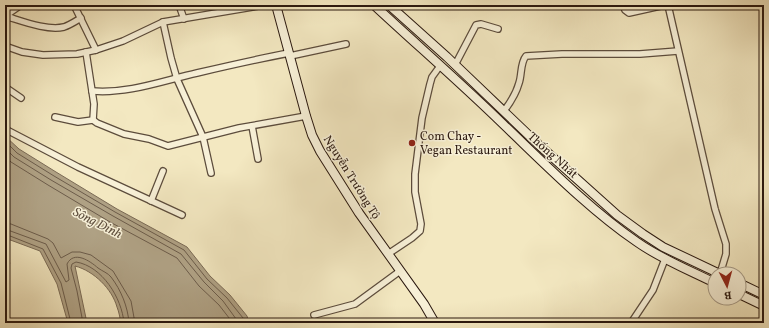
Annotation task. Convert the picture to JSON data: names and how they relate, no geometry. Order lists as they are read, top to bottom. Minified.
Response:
{"streets":{"main road":["Thống Nhất","Nguyễn Trường Tộ"]},"water":["Sông Dinh"],"places":["Com Chay - Vegan Restaurant"],"north":"bottom"}
